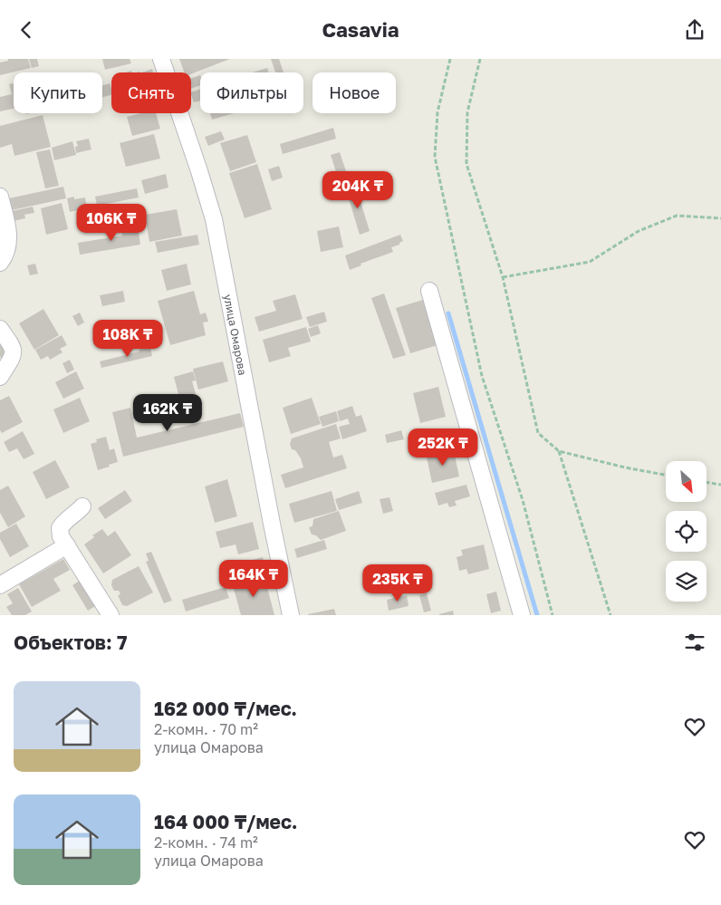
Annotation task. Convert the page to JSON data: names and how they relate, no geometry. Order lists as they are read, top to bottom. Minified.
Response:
{"streets":{"street":["улица Омарова"]},"north":"bottom right","page":{"header":"Casavia","chip":["Купить","Снять","Фильтры","Новое"],"price":["204K ₸","106K ₸","108K ₸","162K ₸","252K ₸","164K ₸","235K ₸"],"heading":"Объектов: 7","list":[{"name":"162 000 ₸/мес.","note":"2-комн. · 70 m² · улица Омарова"},{"name":"164 000 ₸/мес.","note":"2-комн. · 74 m² · улица Омарова"}]}}
